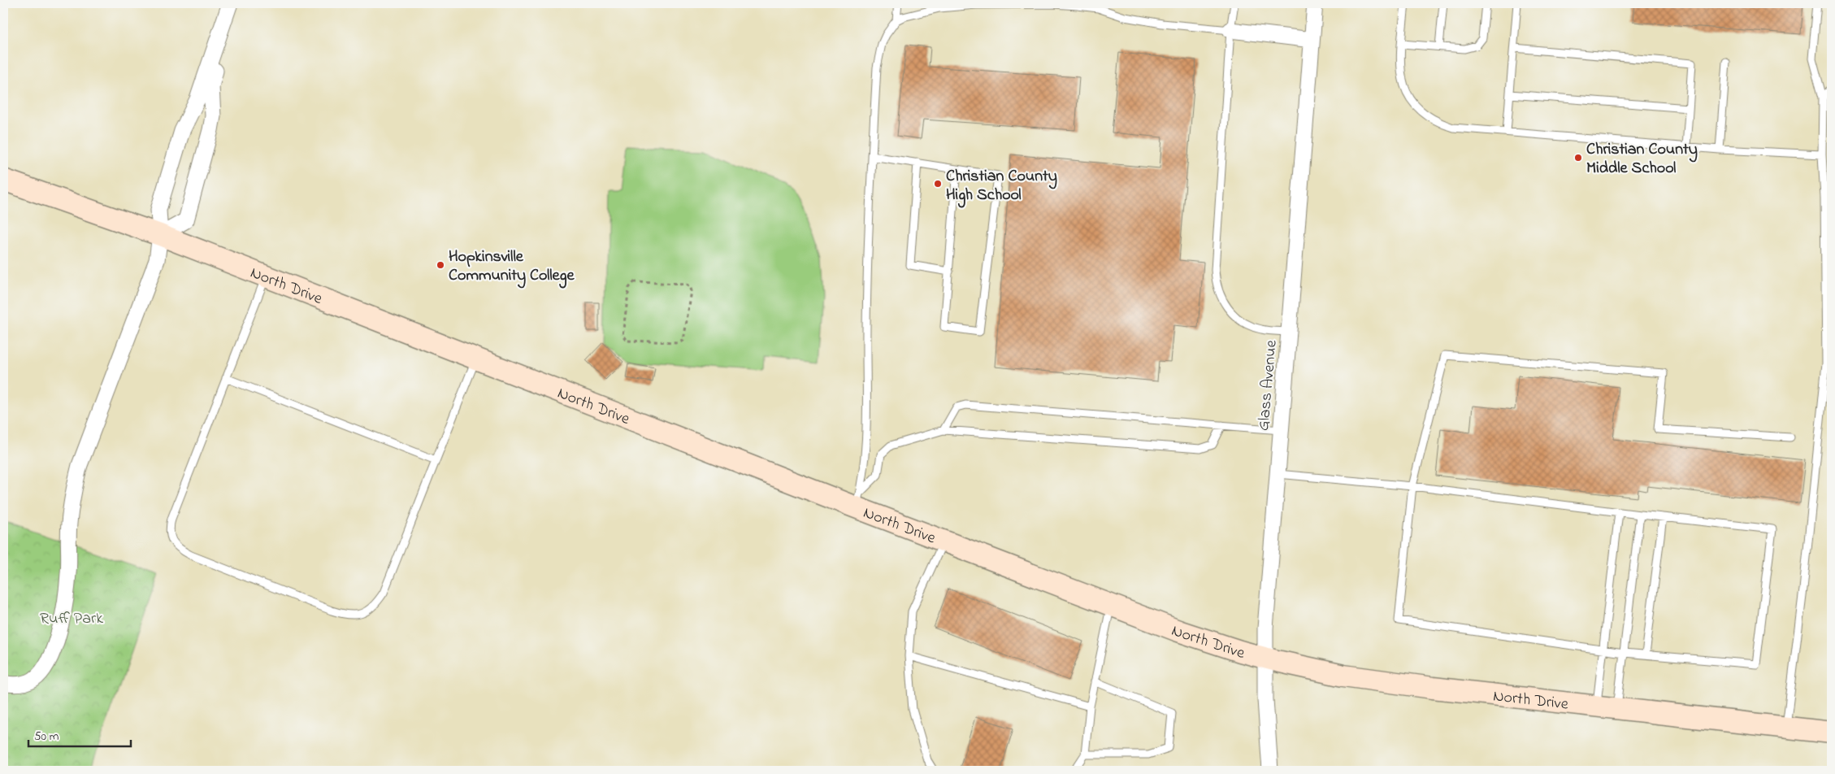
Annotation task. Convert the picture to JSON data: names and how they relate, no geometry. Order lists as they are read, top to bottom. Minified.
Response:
{"streets":{"main road":["North Drive"],"street":["Glass Avenue"]},"crossings":[["North Drive","Glass Avenue"]],"parks":["Ruff Park"],"places":["Christian County Middle School","Christian County High School","Hopkinsville Community College"],"scale_bar":"50 m"}
